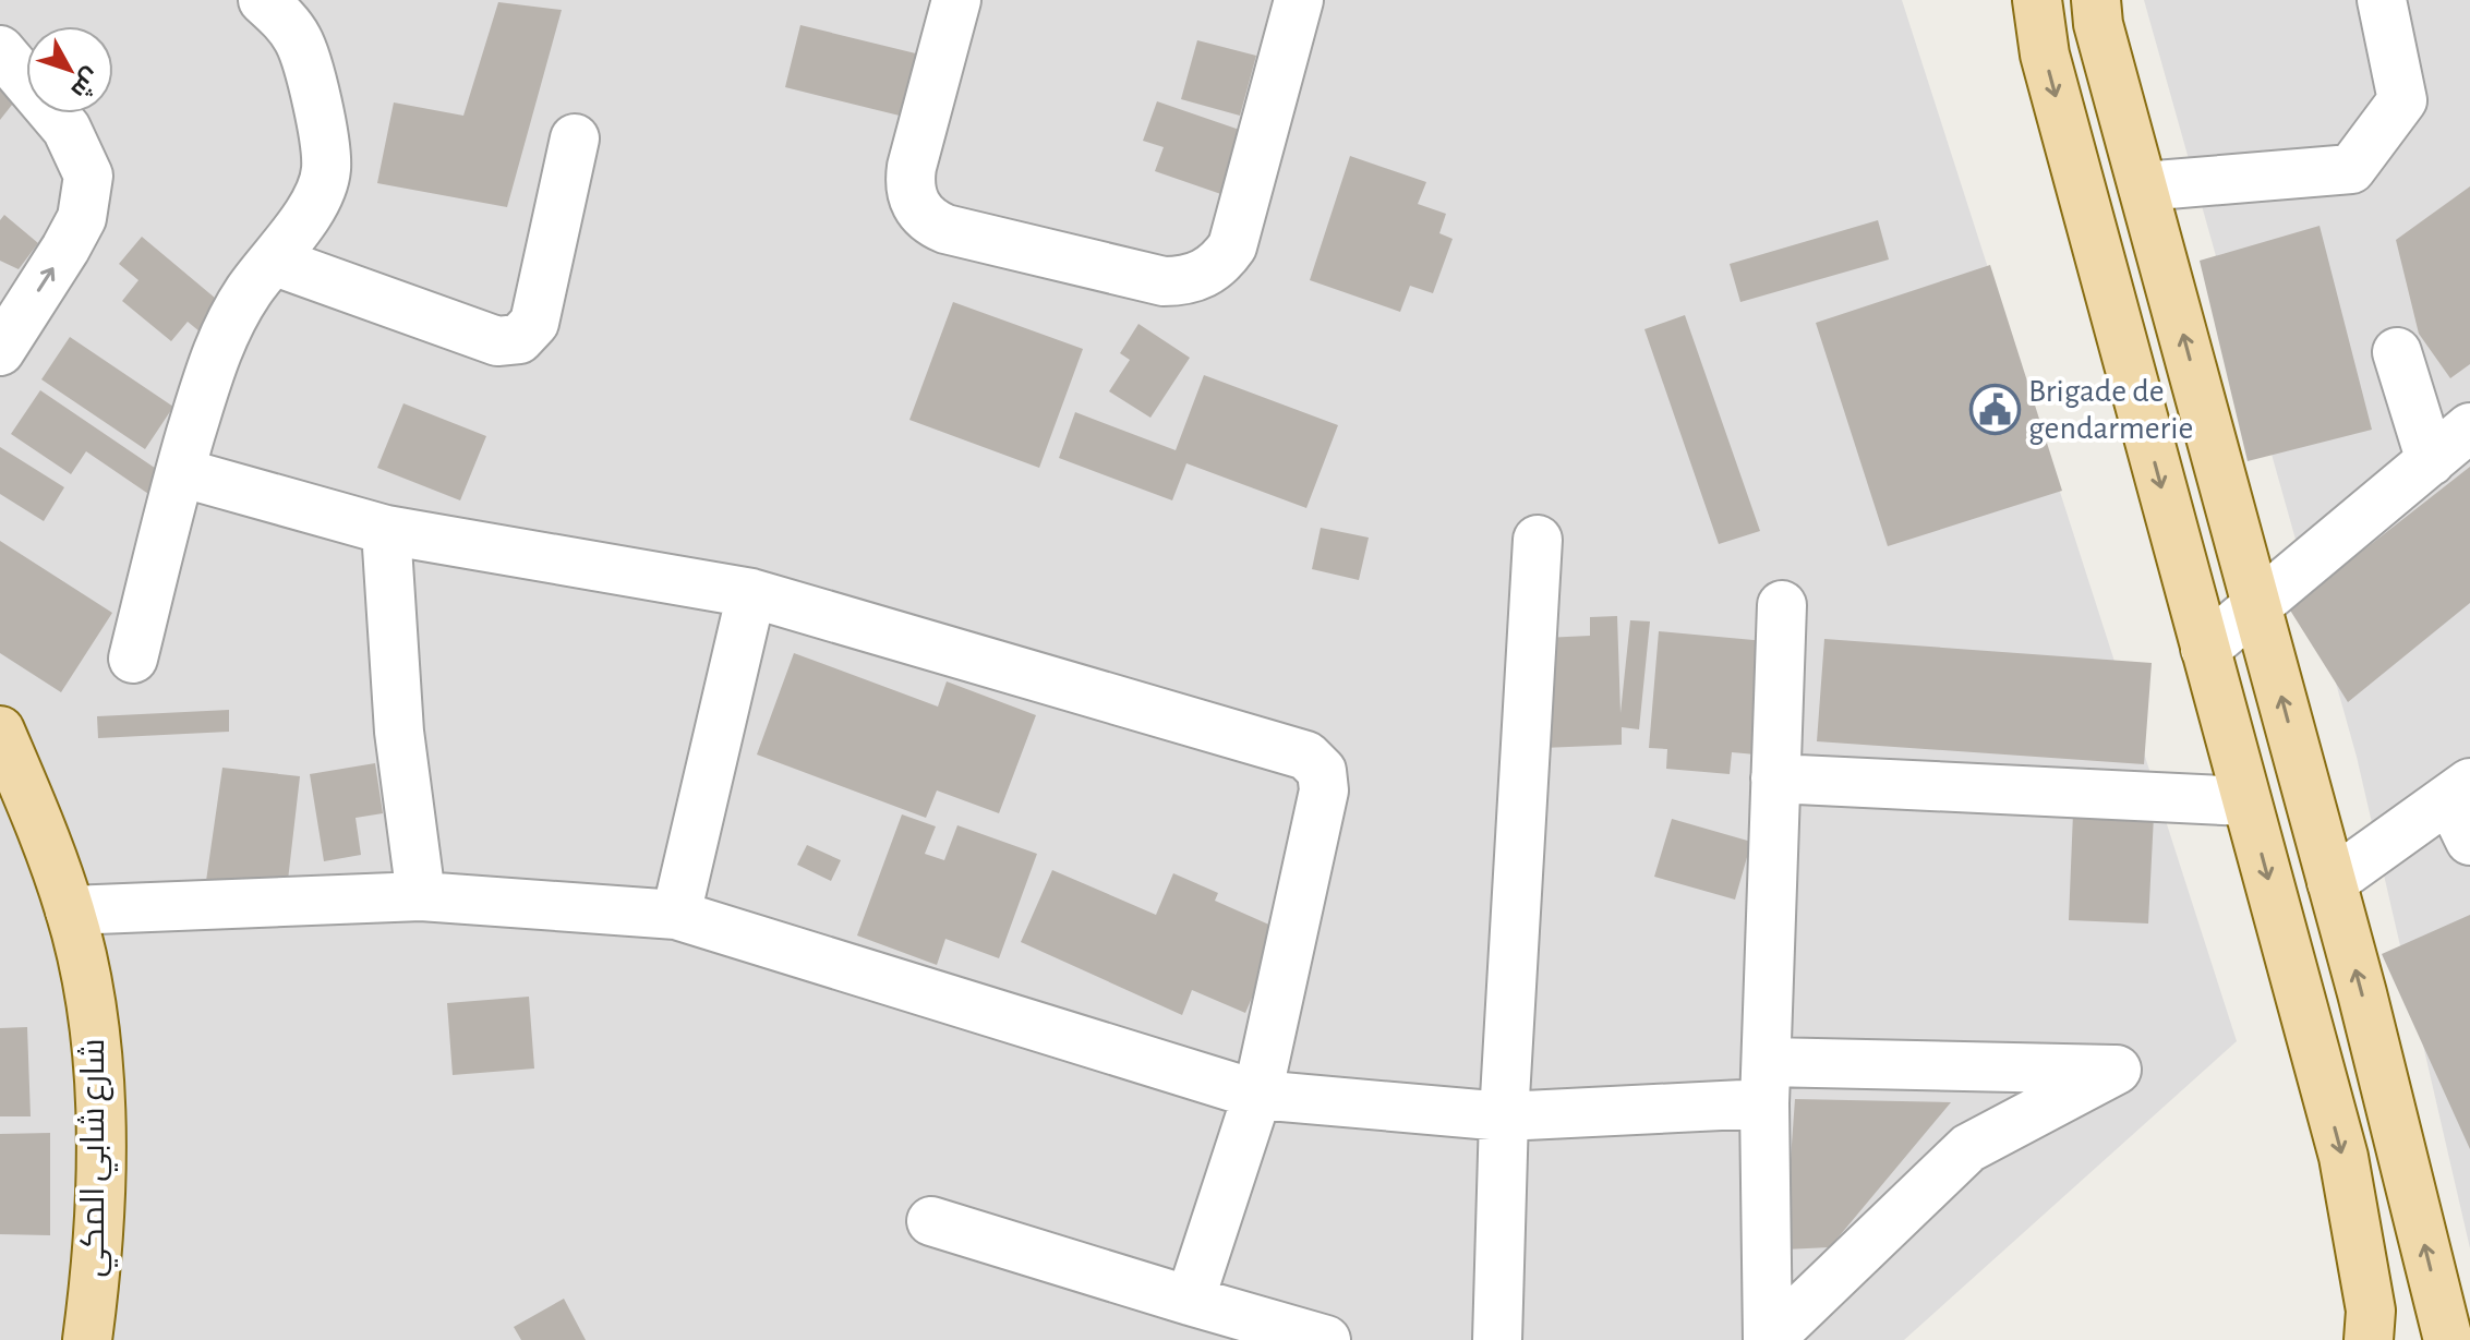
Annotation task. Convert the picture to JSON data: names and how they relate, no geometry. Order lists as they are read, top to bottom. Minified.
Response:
{"streets":{"main road":["شارع شابي المكي"]},"places":{"public building":["Brigade de gendarmerie"]},"north":"bottom right"}
